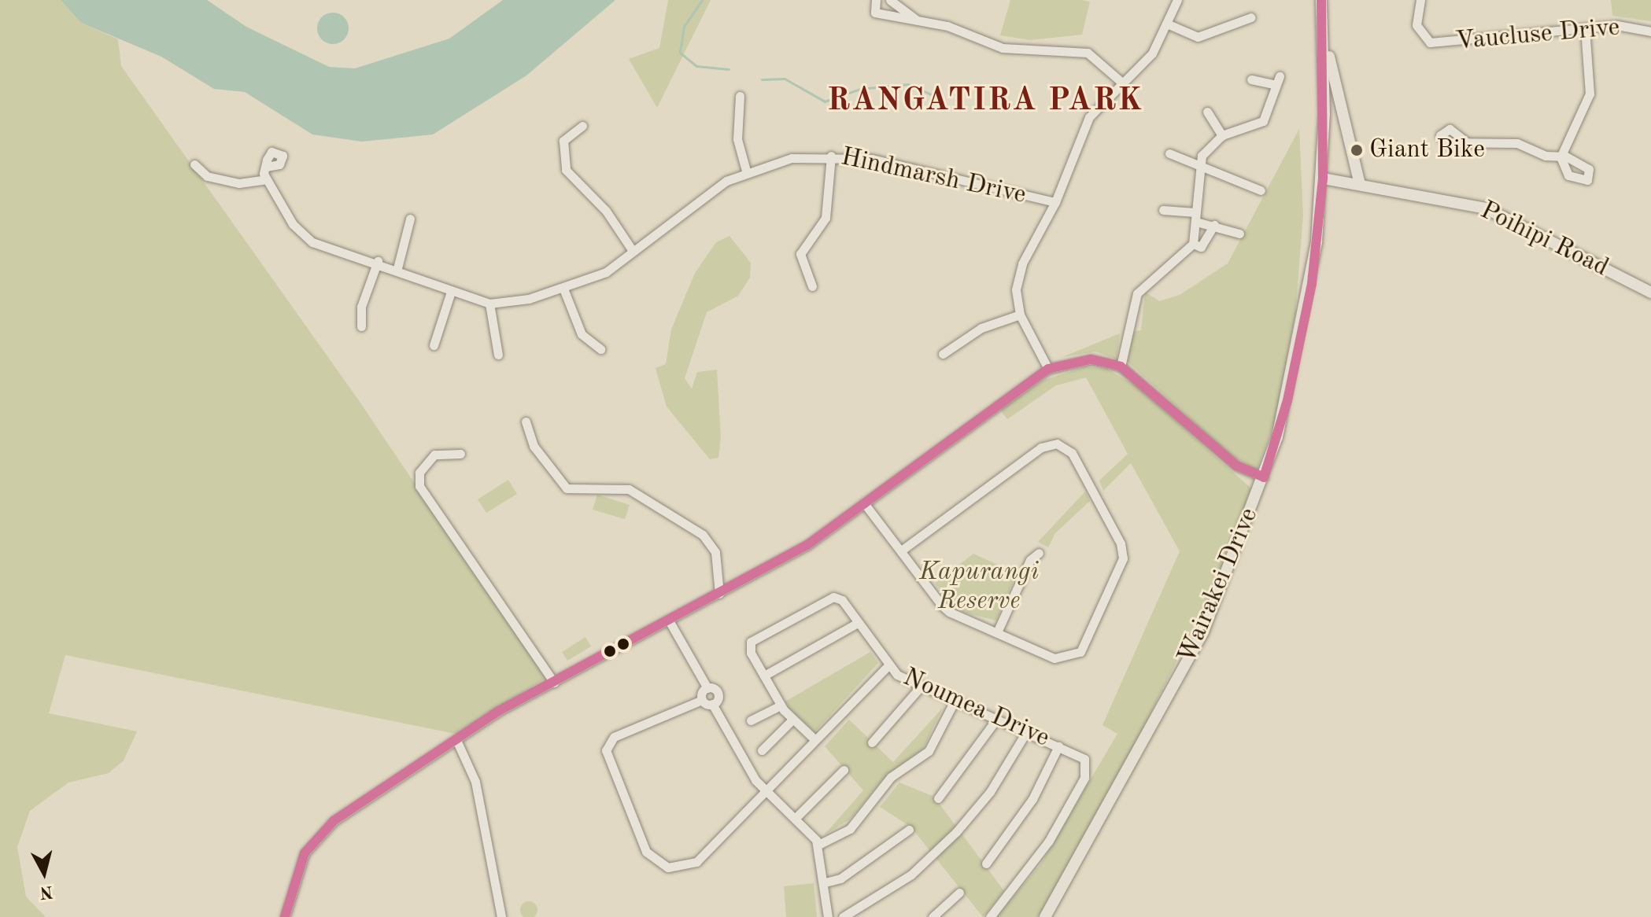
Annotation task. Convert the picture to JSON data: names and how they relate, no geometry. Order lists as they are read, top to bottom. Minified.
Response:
{"streets":{"main road":["Poihipi Road","Wairakei Drive"],"street":["Vaucluse Drive","Hindmarsh Drive","Noumea Drive"]},"crossings":[["Poihipi Road","Wairakei Drive"]],"districts":["RANGATIRA PARK"],"parks":["Kapurangi Reserve"],"places":["Giant Bike"],"north":"bottom"}
